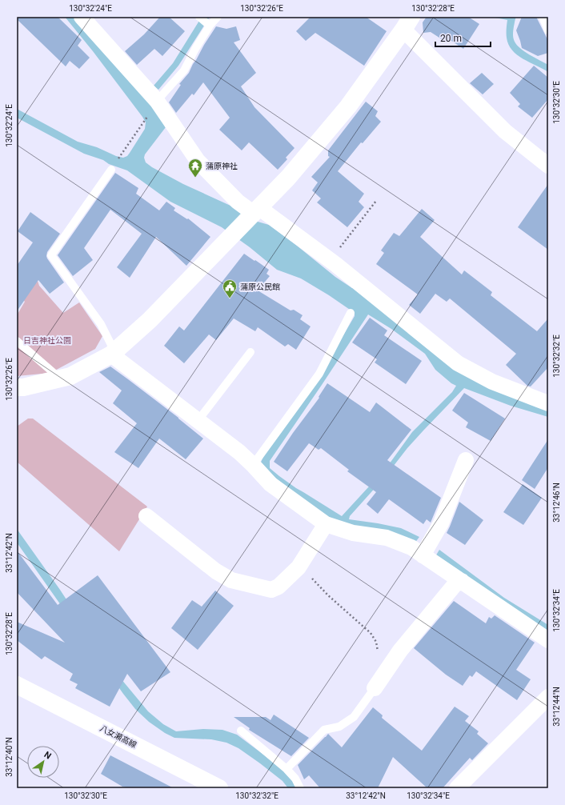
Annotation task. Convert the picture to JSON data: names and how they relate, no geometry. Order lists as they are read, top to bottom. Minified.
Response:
{"streets":{"street":["八女瀬高線"]},"parks":["日吉神社公園"],"places":{"temple":["蒲原神社"],"public building":["蒲原公民館"]},"scale_bar":"20 m","north":"top right","coordinates":["130°32'24\"E","130°32'26\"E","130°32'28\"E","130°32'30\"E","130°32'32\"E","33°12'46\"N","33°12'42\"N","130°32'34\"E","33°12'44\"N","33°12'40\"N"]}
